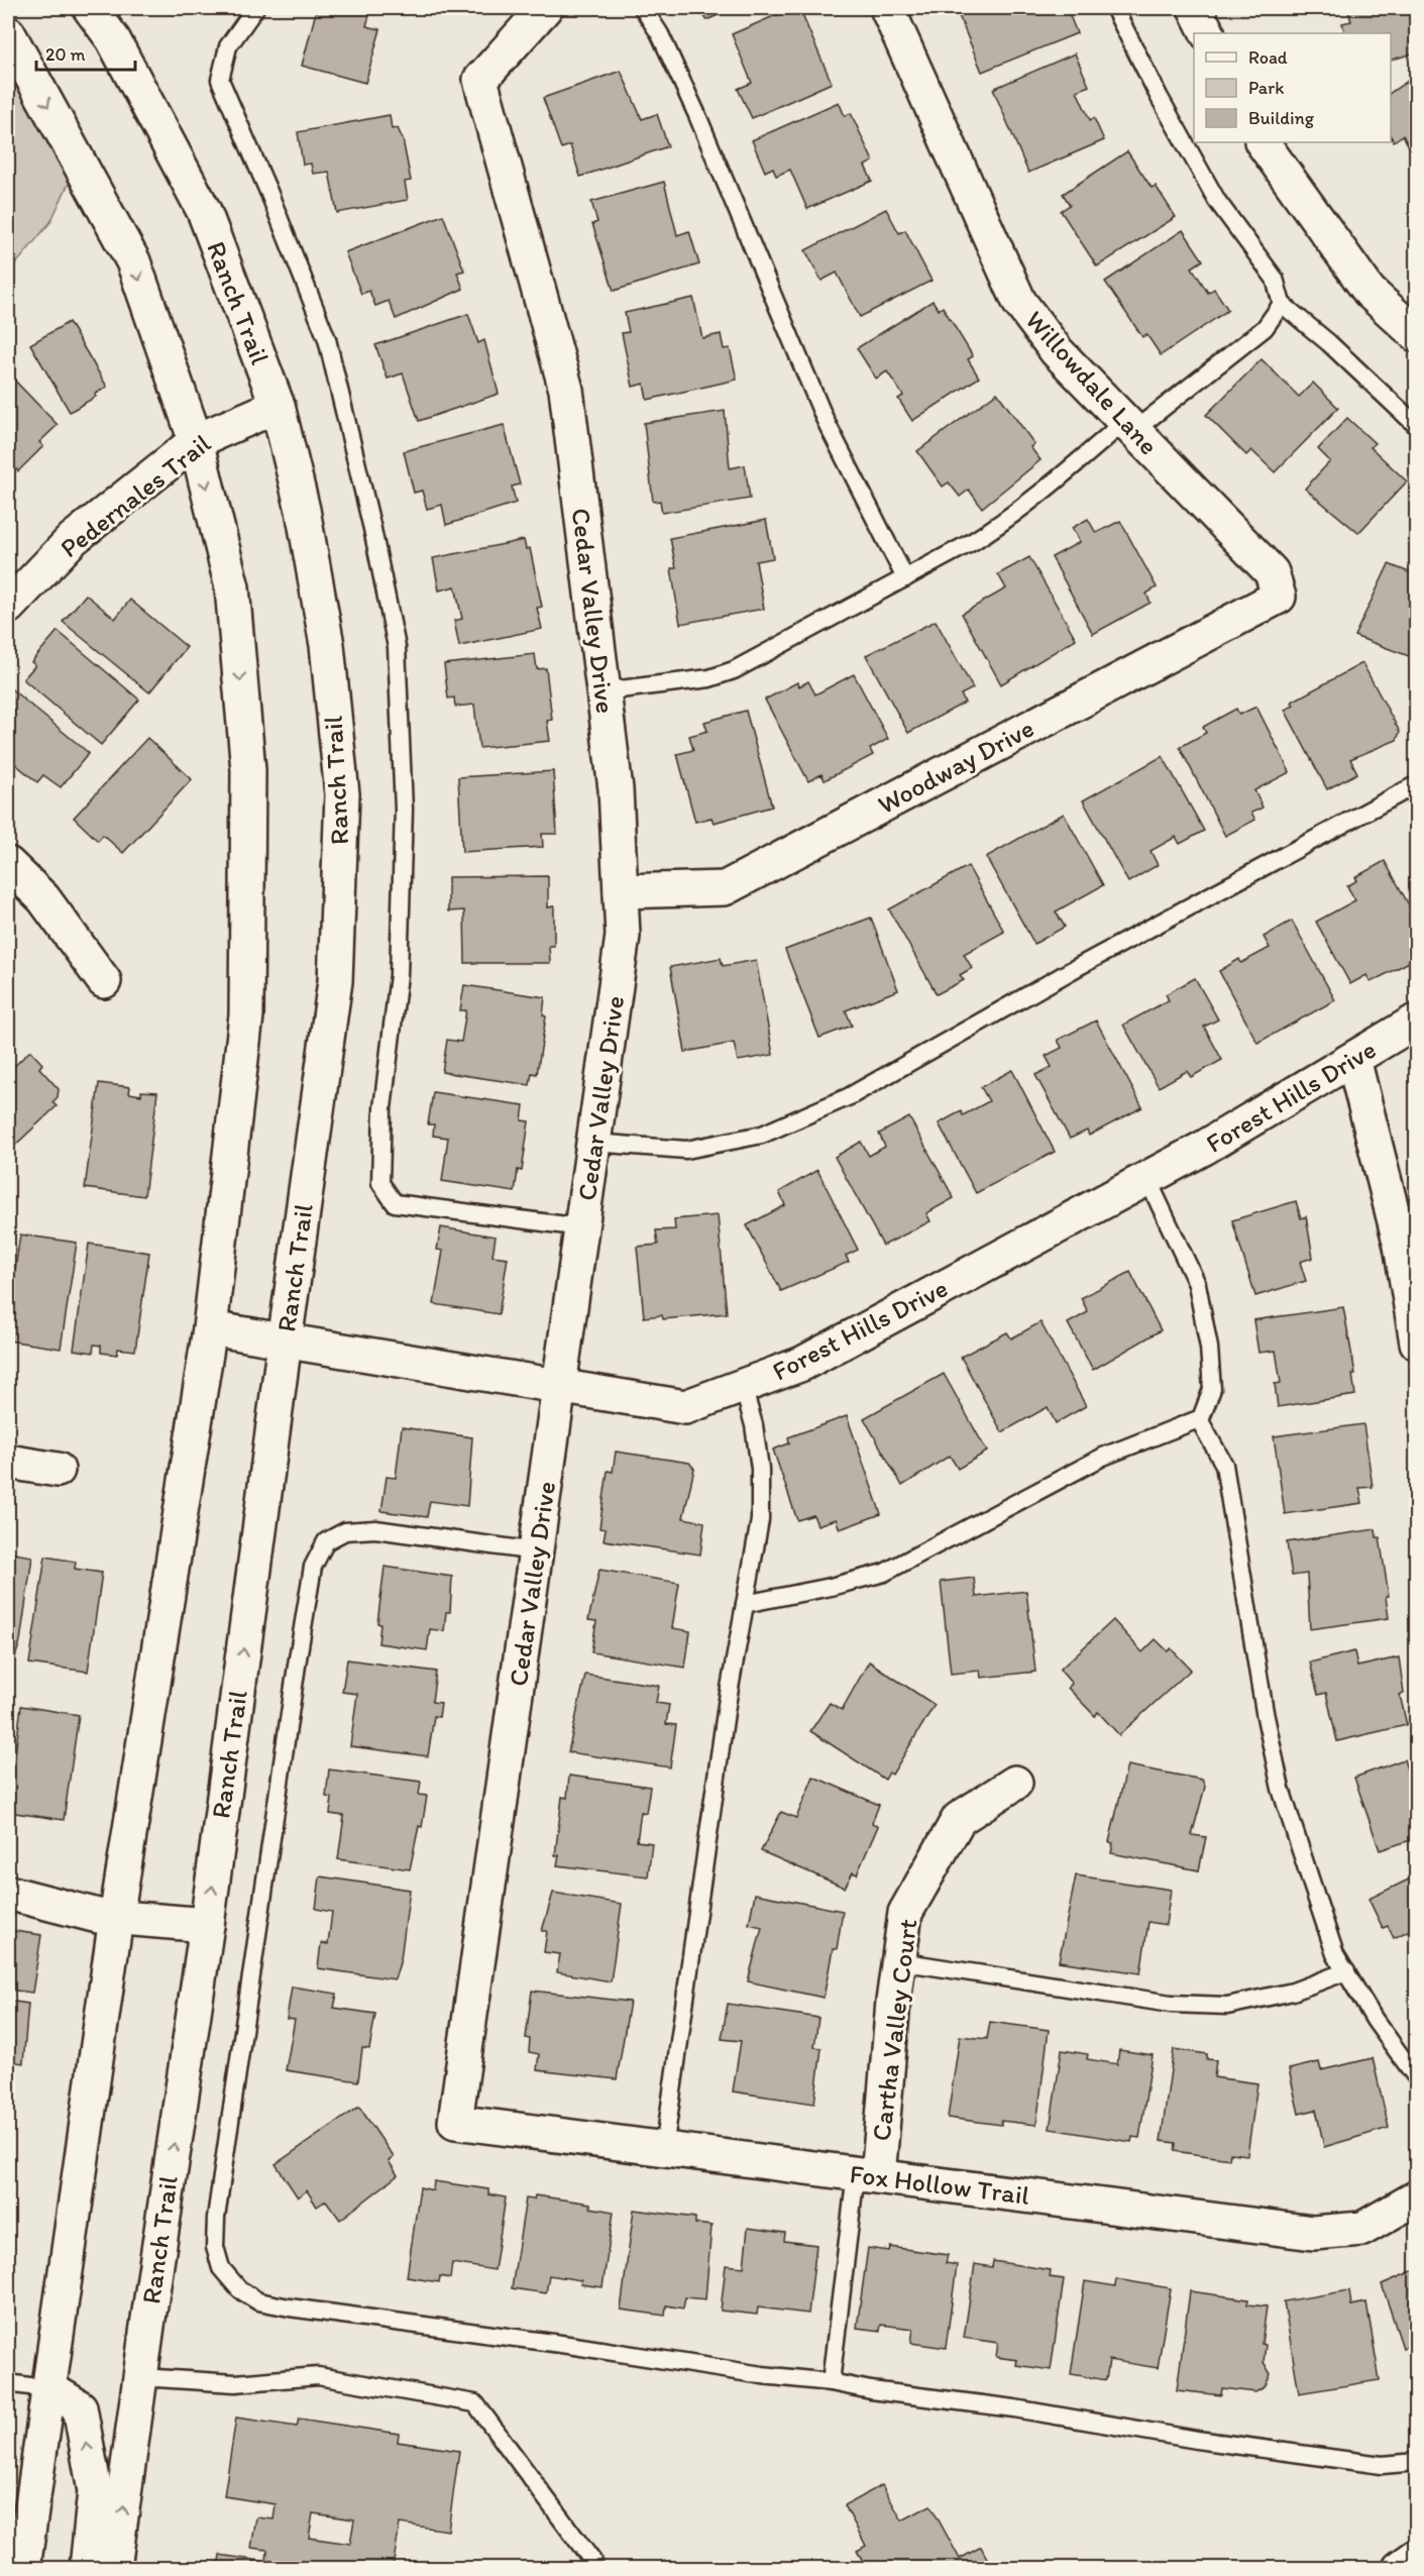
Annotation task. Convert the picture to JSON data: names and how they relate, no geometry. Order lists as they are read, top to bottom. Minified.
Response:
{"streets":{"street":["Ranch Trail","Willowdale Lane","Pedernales Trail","Cedar Valley Drive","Woodway Drive","Forest Hills Drive","Cartha Valley Court","Fox Hollow Trail"]},"crossings":[["Ranch Trail","Pedernales Trail"],["Ranch Trail","Forest Hills Drive"],["Willowdale Lane","Woodway Drive"],["Cedar Valley Drive","Woodway Drive"],["Cedar Valley Drive","Forest Hills Drive"],["Cedar Valley Drive","Fox Hollow Trail"],["Cartha Valley Court","Fox Hollow Trail"]],"legend":["Road","Park","Building"],"scale_bar":"20 m"}
